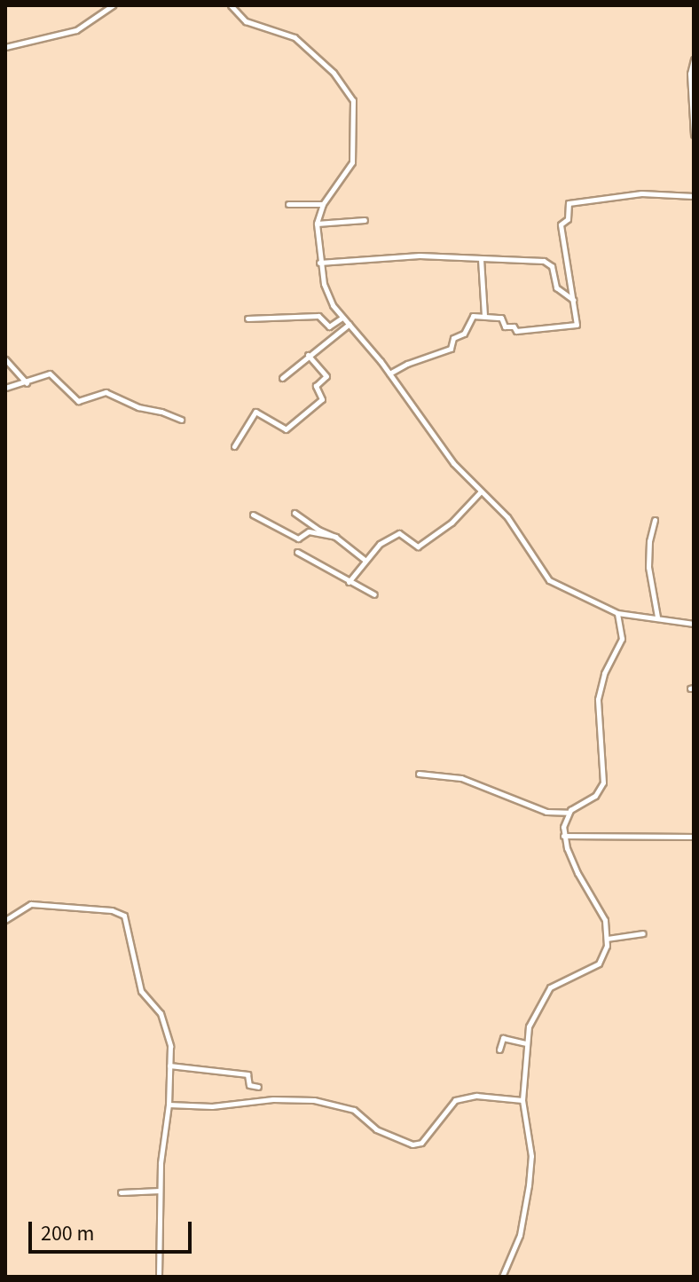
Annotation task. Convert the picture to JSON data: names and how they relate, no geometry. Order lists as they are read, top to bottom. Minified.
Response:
{"scale_bar":"200 m"}
